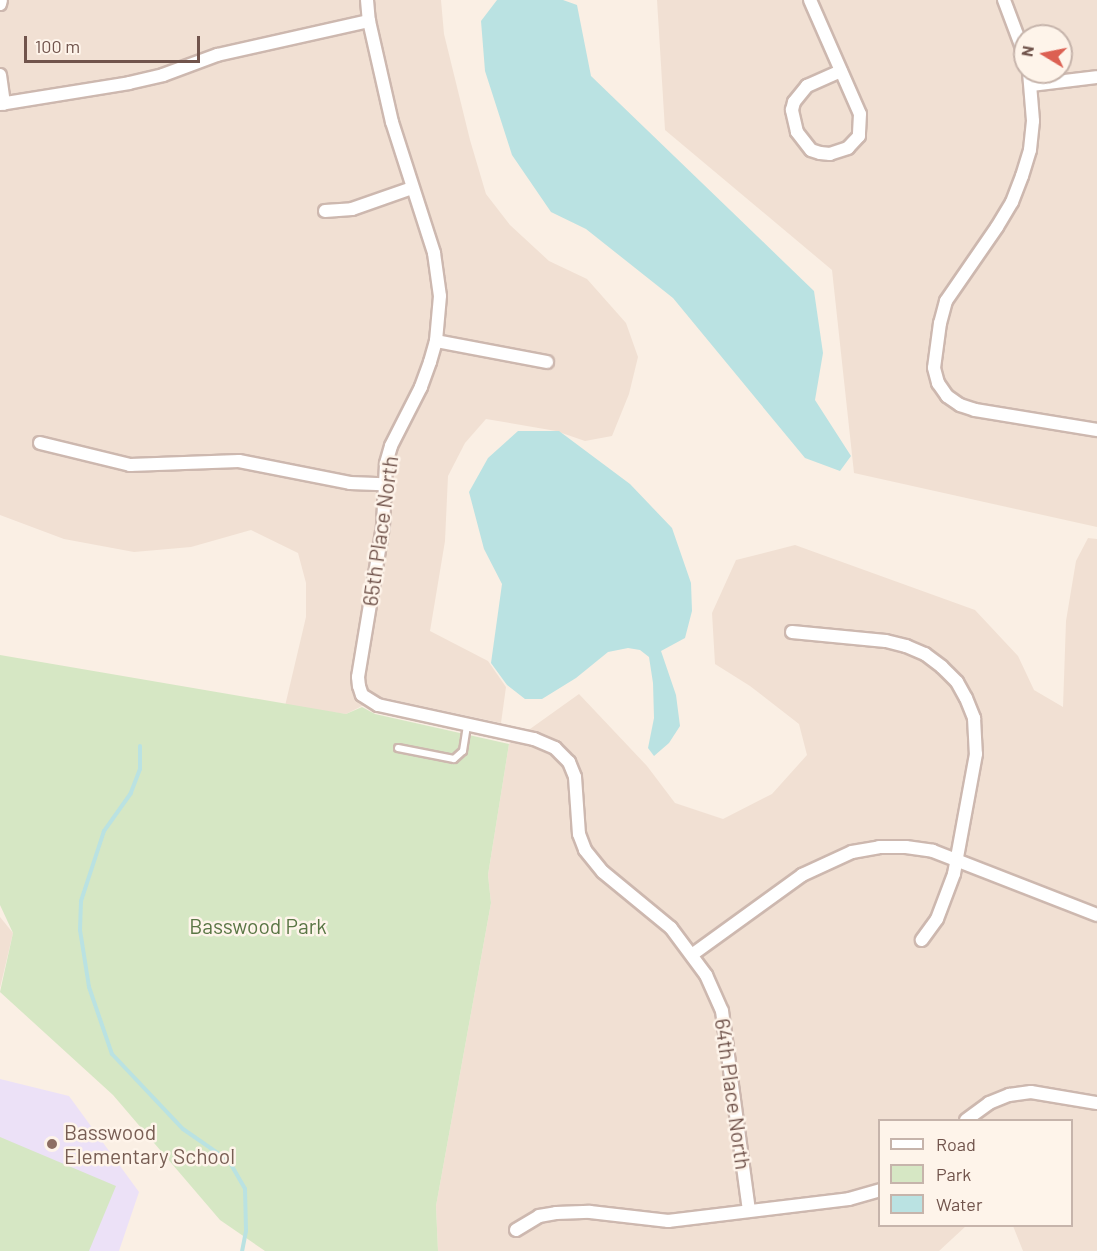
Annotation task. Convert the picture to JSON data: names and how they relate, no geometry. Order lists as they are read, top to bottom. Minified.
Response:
{"streets":{"street":["65th Place North","64th Place North"]},"crossings":[["65th Place North","64th Place North"]],"parks":["Basswood Park"],"places":["Basswood Elementary School"],"legend":["Road","Park","Water"],"scale_bar":"100 m","north":"left"}
